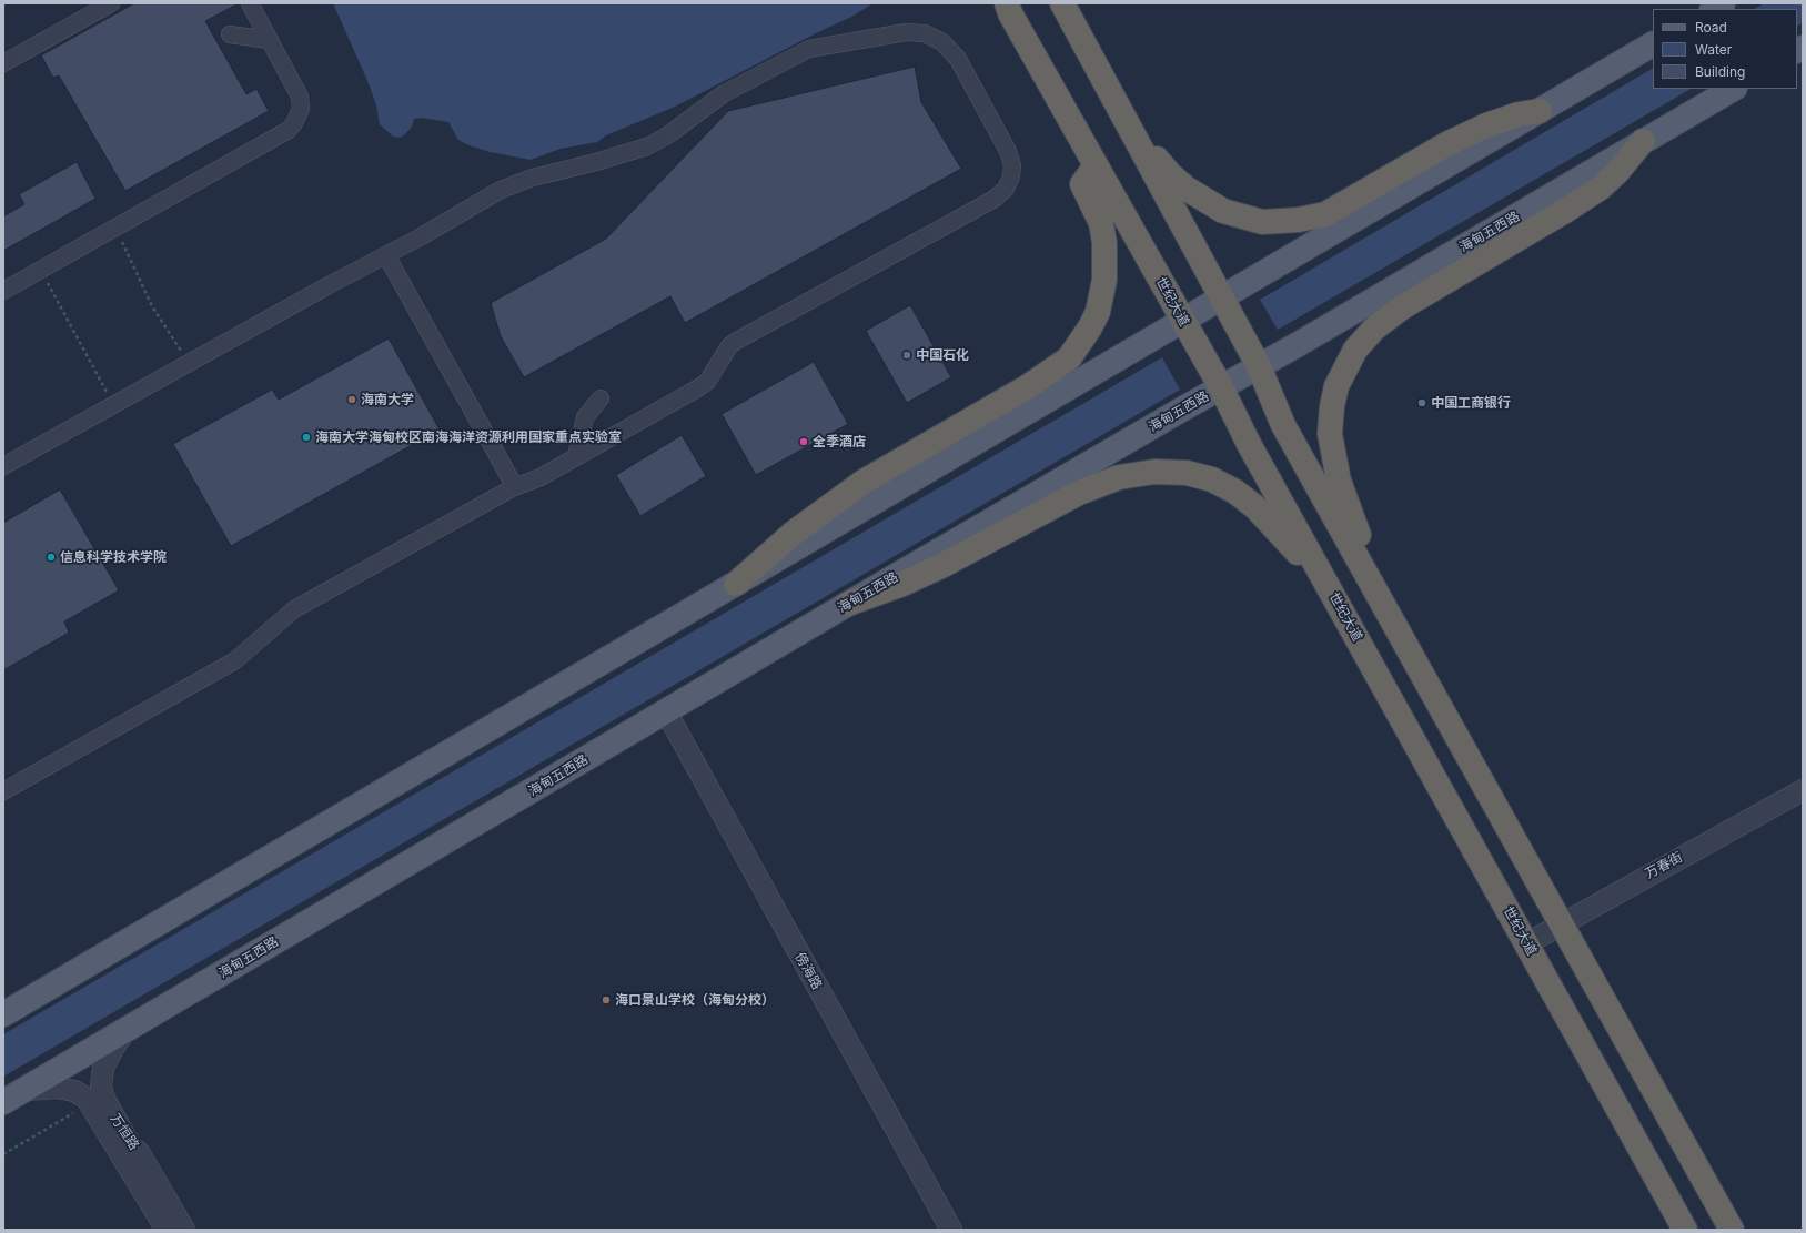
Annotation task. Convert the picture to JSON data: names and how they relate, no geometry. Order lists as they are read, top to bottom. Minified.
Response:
{"streets":{"highway":["世纪大道"],"main road":["海甸五西路"],"street":["万春街","傍海路","万恒路"]},"crossings":[["海甸五西路","世纪大道"],["海甸五西路","傍海路"],["海甸五西路","万恒路"],["世纪大道","万春街"]],"places":["中国石化","海南大学","中国工商银行","海南大学海甸校区南海海洋资源利用国家重点实验室","全季酒店","信息科学技术学院","海口景山学校（海甸分校）"],"legend":["Road","Water","Building"]}
